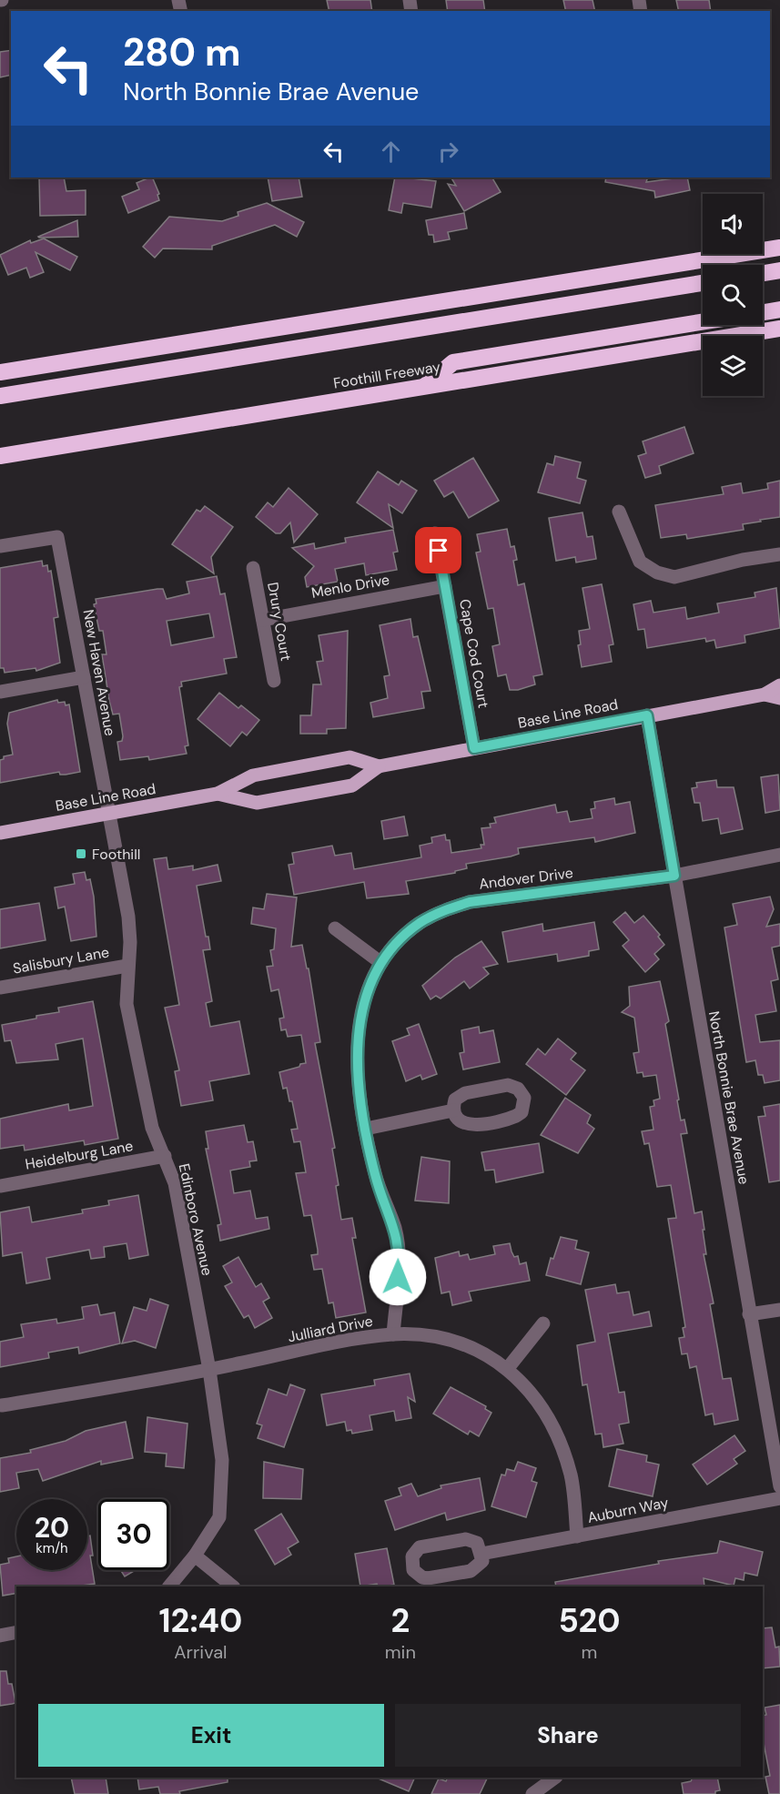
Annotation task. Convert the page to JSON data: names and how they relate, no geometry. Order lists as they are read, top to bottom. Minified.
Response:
{"streets":{"highway":["Foothill Freeway"],"main road":["Base Line Road"],"street":["Menlo Drive","Drury Court","Cape Cod Court","New Haven Avenue","Andover Drive","Salisbury Lane","North Bonnie Brae Avenue","Heidelburg Lane","Edinboro Avenue","Julliard Drive","Auburn Way"]},"crossings":[["Menlo Drive","Drury Court"],["Menlo Drive","Cape Cod Court"],["Cape Cod Court","Base Line Road"],["New Haven Avenue","Base Line Road"],["New Haven Avenue","Edinboro Avenue"],["Base Line Road","North Bonnie Brae Avenue"],["Base Line Road","Edinboro Avenue"],["Andover Drive","North Bonnie Brae Avenue"],["Andover Drive","Julliard Drive"],["Salisbury Lane","Edinboro Avenue"],["Heidelburg Lane","Edinboro Avenue"],["Edinboro Avenue","Julliard Drive"],["Julliard Drive","Auburn Way"]],"places":{"transit":["Foothill"]},"page":{"turn":["280 m","North Bonnie Brae Avenue"],"speed":"20 km/h","limit":"30","eta":["12:40","Arrival","2","min","520","m"],"buttons":["Exit","Share"]}}
